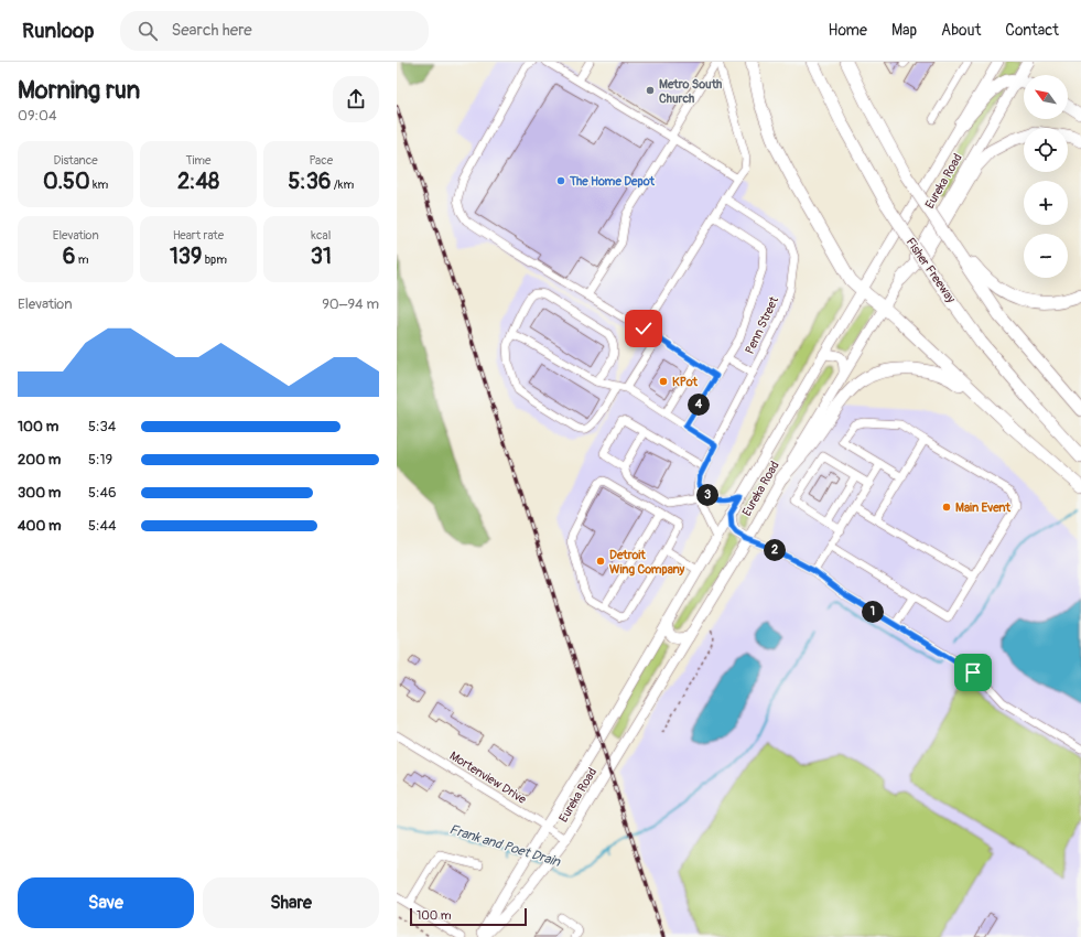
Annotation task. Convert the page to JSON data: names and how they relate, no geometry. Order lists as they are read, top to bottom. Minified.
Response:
{"streets":{"highway":["Fisher Freeway"],"main road":["Eureka Road"],"street":["Penn Street","Mortenview Drive"]},"crossings":[["Eureka Road","Penn Street"],["Eureka Road","Mortenview Drive"]],"water":["Frank and Poet Drain"],"places":["Metro South Church","The Home Depot","KPot","Main Event","Detroit Wing Company"],"scale_bar":"100 m","north":"top left","page":{"header":"Runloop","search":"Search here","nav":["Home","Map","About","Contact"],"heading":["Morning run","09:04"],"map_buttons":["+","−"],"stats":[["Distance","0.50 km"],["Time","2:48"],["Pace","5:36 /km"],["Elevation","6 m"],["Heart rate","139 bpm"],["kcal","31"]],"chart":["Elevation","90–94 m"],"pins":["4","3","2","1"],"list":[{"name":"100 m","note":"5:34"},{"name":"200 m","note":"5:19"},{"name":"300 m","note":"5:46"},{"name":"400 m","note":"5:44"}],"buttons":["Save","Share"],"scale":"100 m"}}
